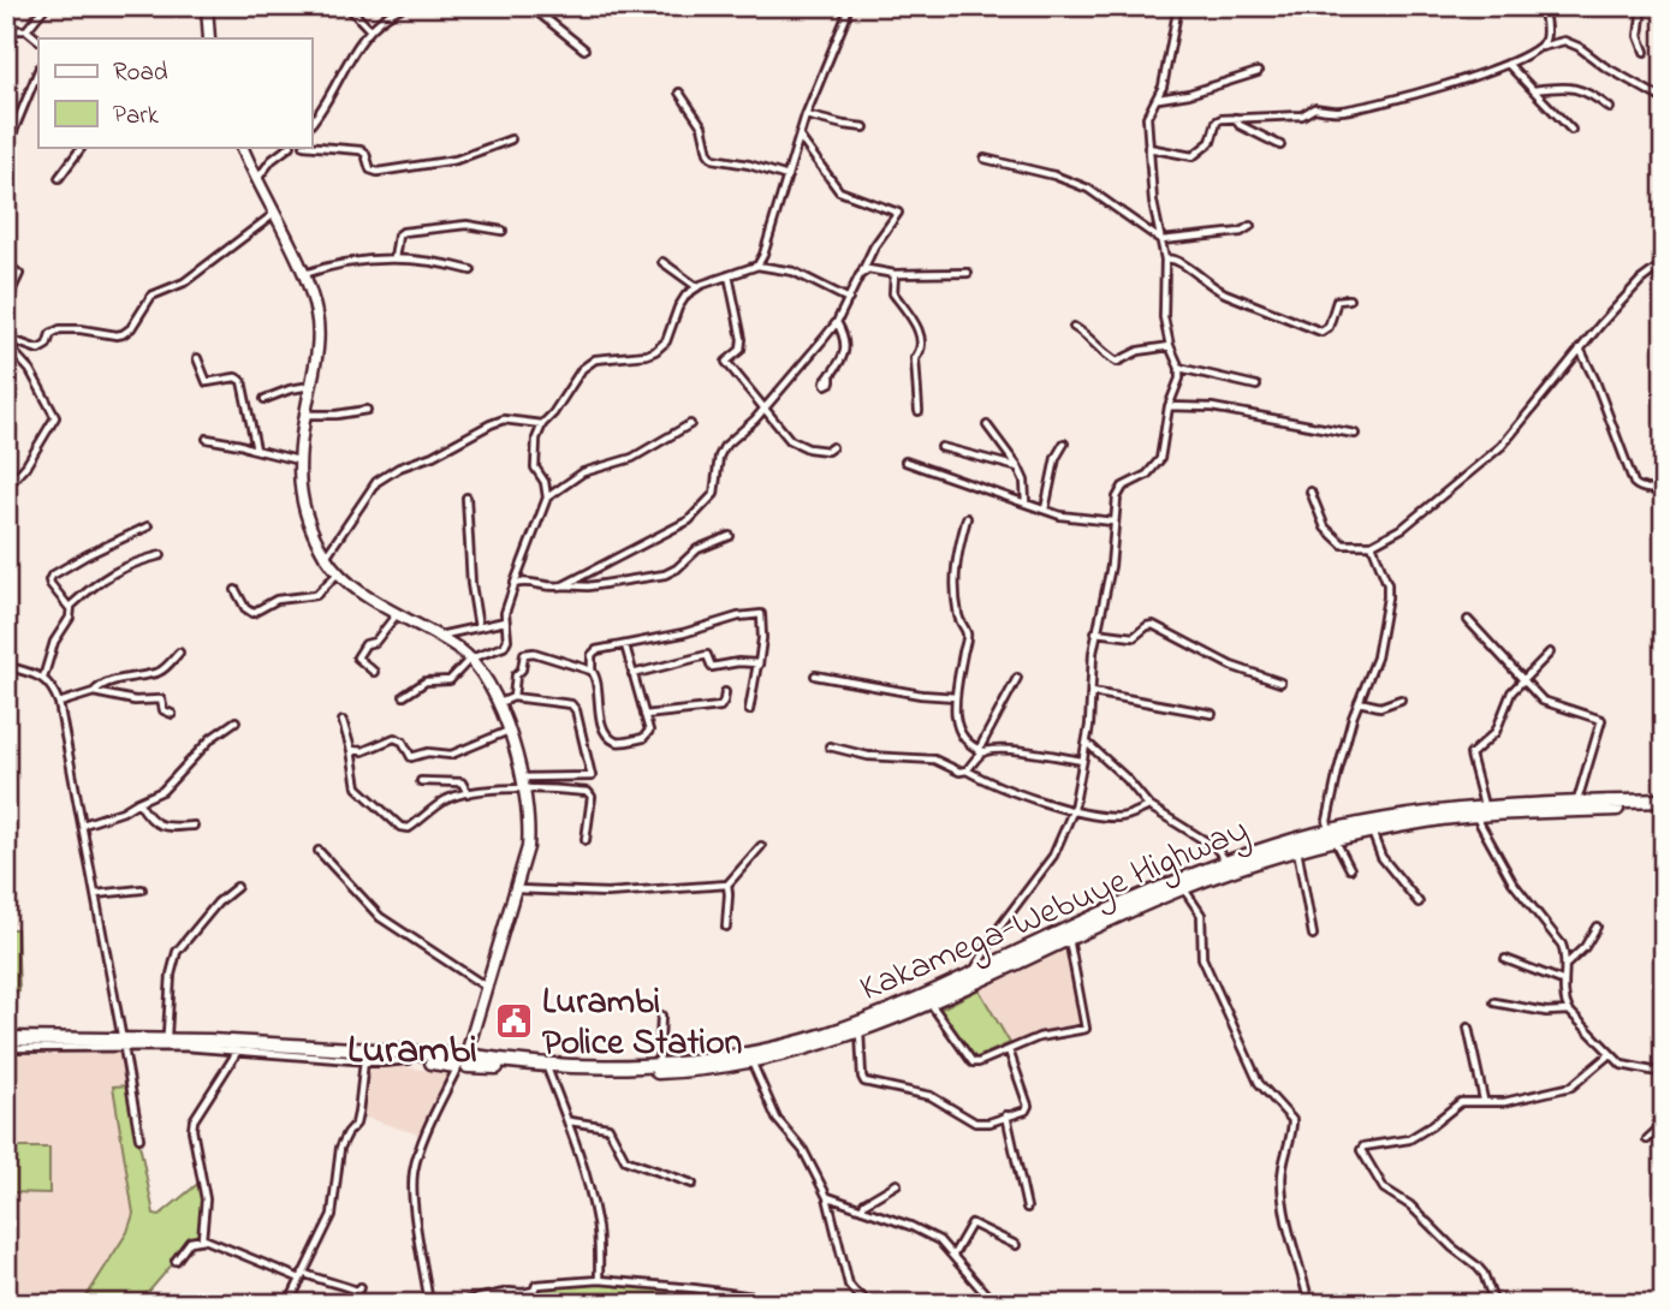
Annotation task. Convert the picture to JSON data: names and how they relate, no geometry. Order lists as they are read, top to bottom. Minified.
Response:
{"streets":{"highway":["Kakamega-Webuye Highway"]},"districts":["Lurambi"],"places":{"public building":["Lurambi Police Station"]},"legend":["Road","Park"]}
